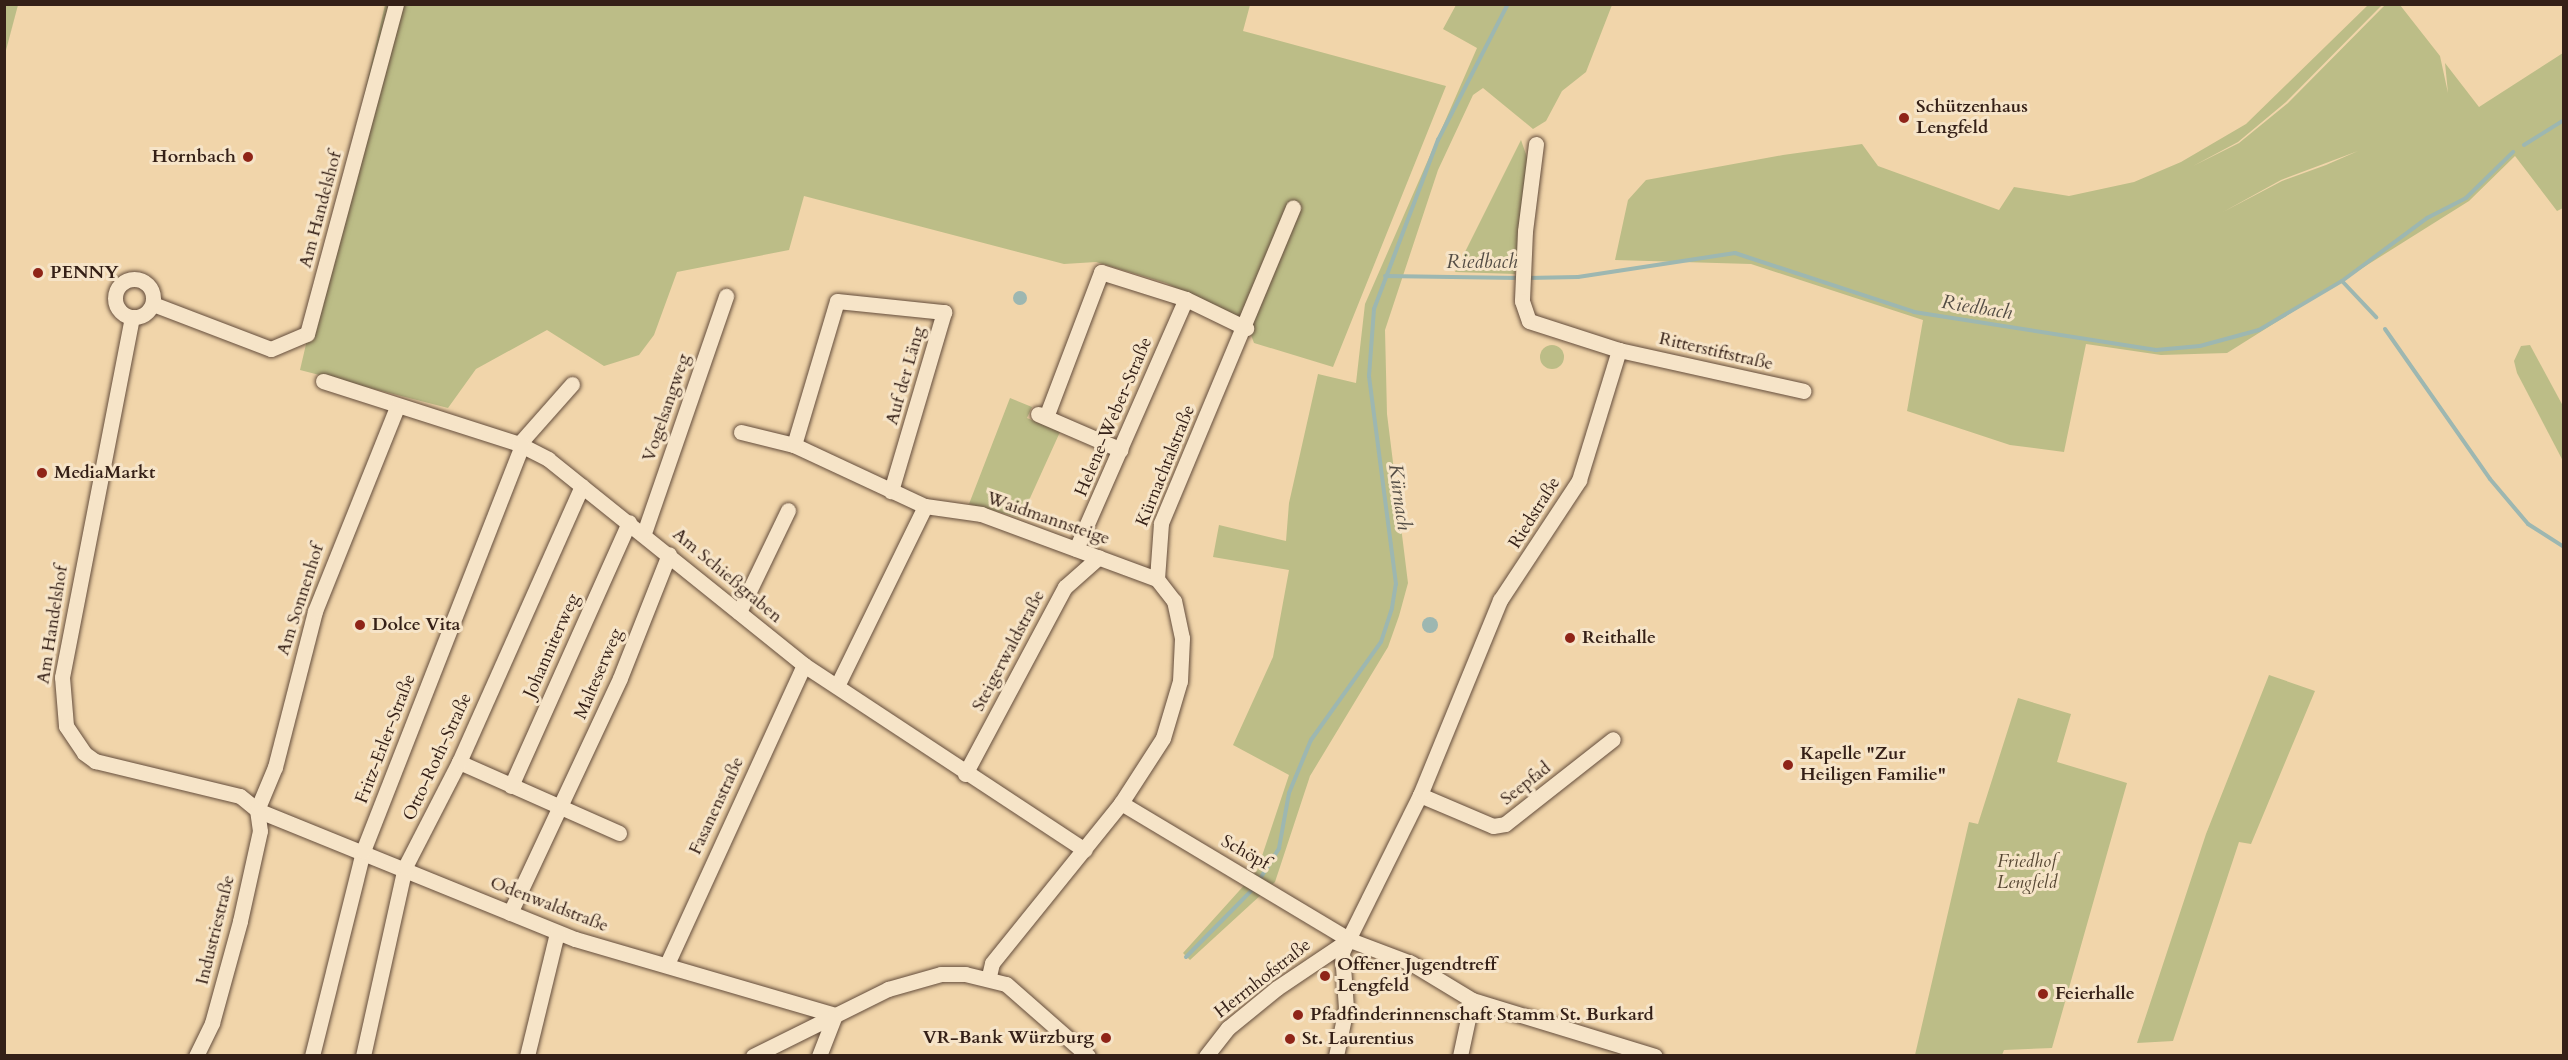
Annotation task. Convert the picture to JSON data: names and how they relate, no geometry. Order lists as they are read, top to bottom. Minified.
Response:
{"streets":{"street":["Am Handelshof","Ritterstiftstraße","Auf der Läng","Vogelsangweg","Helene-Weber-Straße","Kürnachtalstraße","Riedstraße","Waidmannsteige","Am Schießgraben","Am Sonnenhof","Johanniterweg","Steigerwaldstraße","Malteserweg","Fritz-Erler-Straße","Otto-Roth-Straße","Seepfad","Fasanenstraße","Schöpf","Odenwaldstraße","Industriestraße","Herrnhofstraße"]},"crossings":[["Am Handelshof","Am Sonnenhof"],["Am Handelshof","Odenwaldstraße"],["Am Handelshof","Industriestraße"],["Ritterstiftstraße","Riedstraße"],["Auf der Läng","Waidmannsteige"],["Vogelsangweg","Am Schießgraben"],["Helene-Weber-Straße","Waidmannsteige"],["Kürnachtalstraße","Waidmannsteige"],["Riedstraße","Seepfad"],["Riedstraße","Schöpf"],["Riedstraße","Herrnhofstraße"],["Waidmannsteige","Steigerwaldstraße"],["Am Schießgraben","Am Sonnenhof"],["Am Schießgraben","Johanniterweg"],["Am Schießgraben","Steigerwaldstraße"],["Am Schießgraben","Malteserweg"],["Am Schießgraben","Fritz-Erler-Straße"],["Am Schießgraben","Otto-Roth-Straße"],["Am Schießgraben","Fasanenstraße"],["Am Sonnenhof","Odenwaldstraße"],["Am Sonnenhof","Industriestraße"],["Malteserweg","Odenwaldstraße"],["Fritz-Erler-Straße","Odenwaldstraße"],["Otto-Roth-Straße","Odenwaldstraße"],["Fasanenstraße","Odenwaldstraße"],["Schöpf","Herrnhofstraße"],["Odenwaldstraße","Industriestraße"]],"water":["Riedbach","Kürnach"],"parks":["Friedhof Lengfeld"],"places":["Schützenhaus Lengfeld","Hornbach","PENNY","MediaMarkt","Dolce Vita","Reithalle","Kapelle \"Zur Heiligen Familie\"","Offener Jugendtreff Lengfeld","Feierhalle","Pfadfinderinnenschaft Stamm St. Burkard","VR-Bank Würzburg","St. Laurentius"]}
